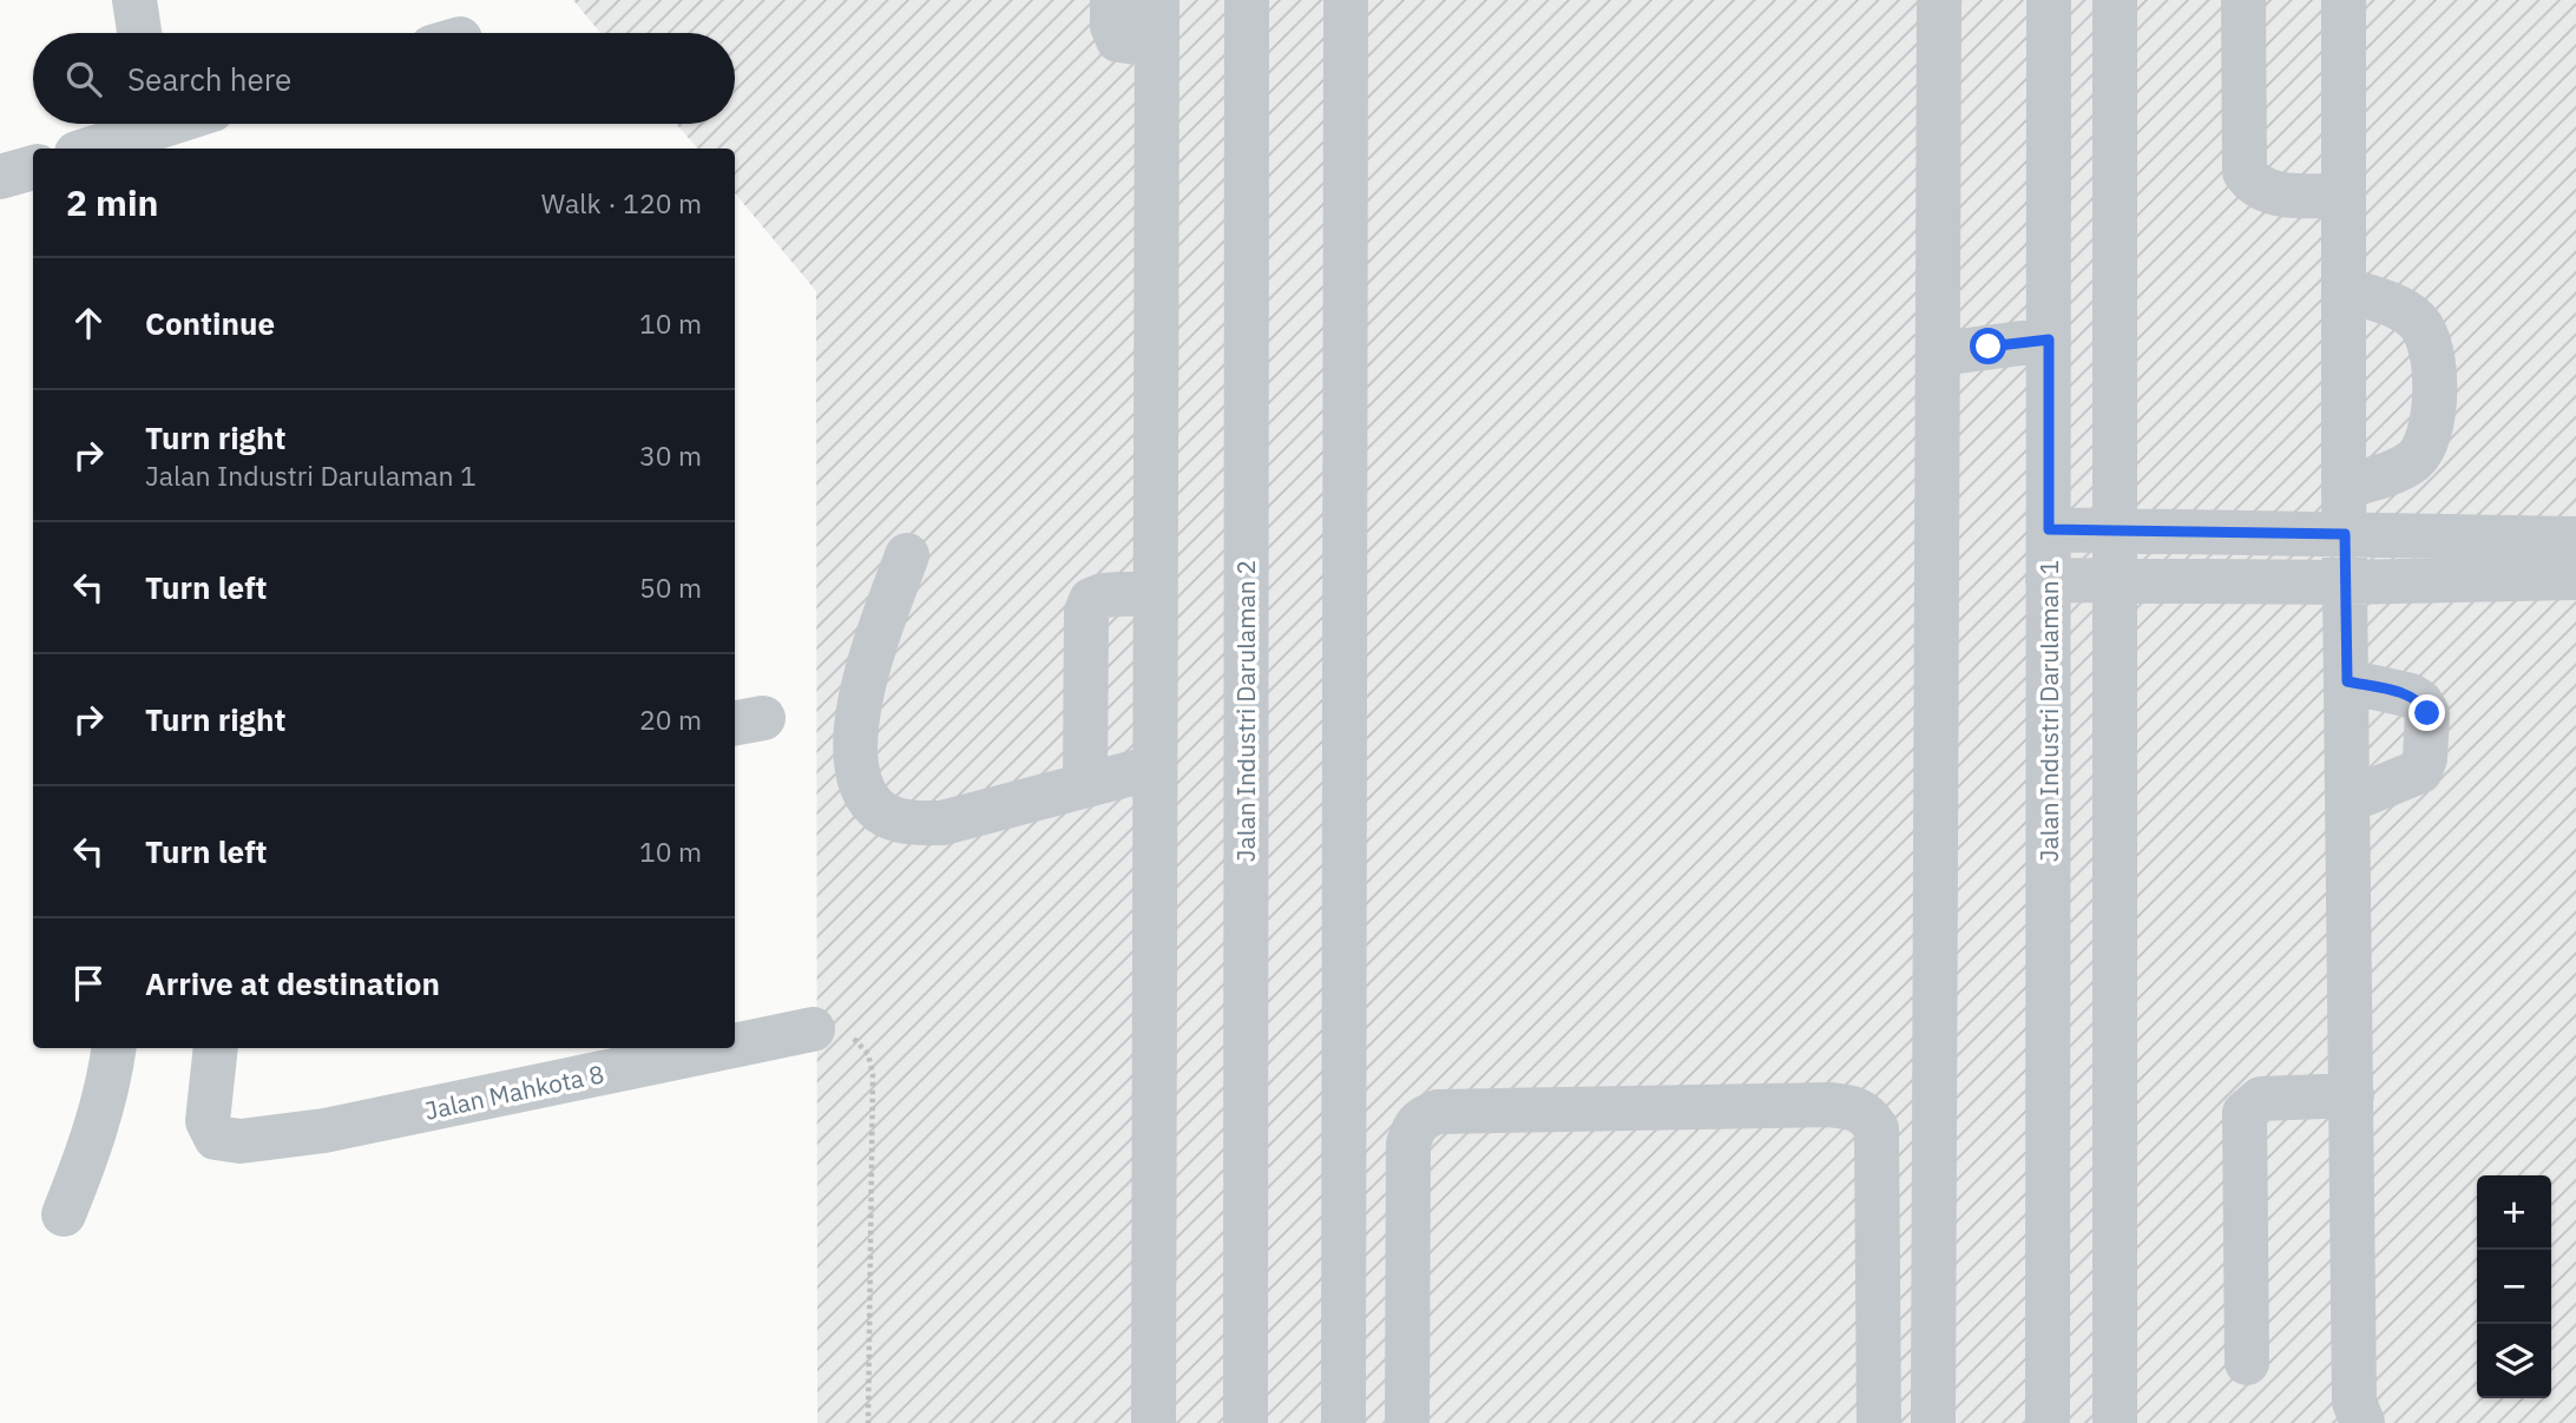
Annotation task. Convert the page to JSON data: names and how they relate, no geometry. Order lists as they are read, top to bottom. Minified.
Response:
{"streets":{"street":["Jalan Industri Darulaman 2","Jalan Industri Darulaman 1","Jalan Mahkota 8"]},"page":{"search":"Search here","heading":["2 min","Walk · 120 m"],"list":[["Continue","10 m"],["Turn right","Jalan Industri Darulaman 1","30 m"],["Turn left","50 m"],["Turn right","20 m"],["Turn left","10 m"],"Arrive at destination"],"map_buttons":["+","−"]}}
